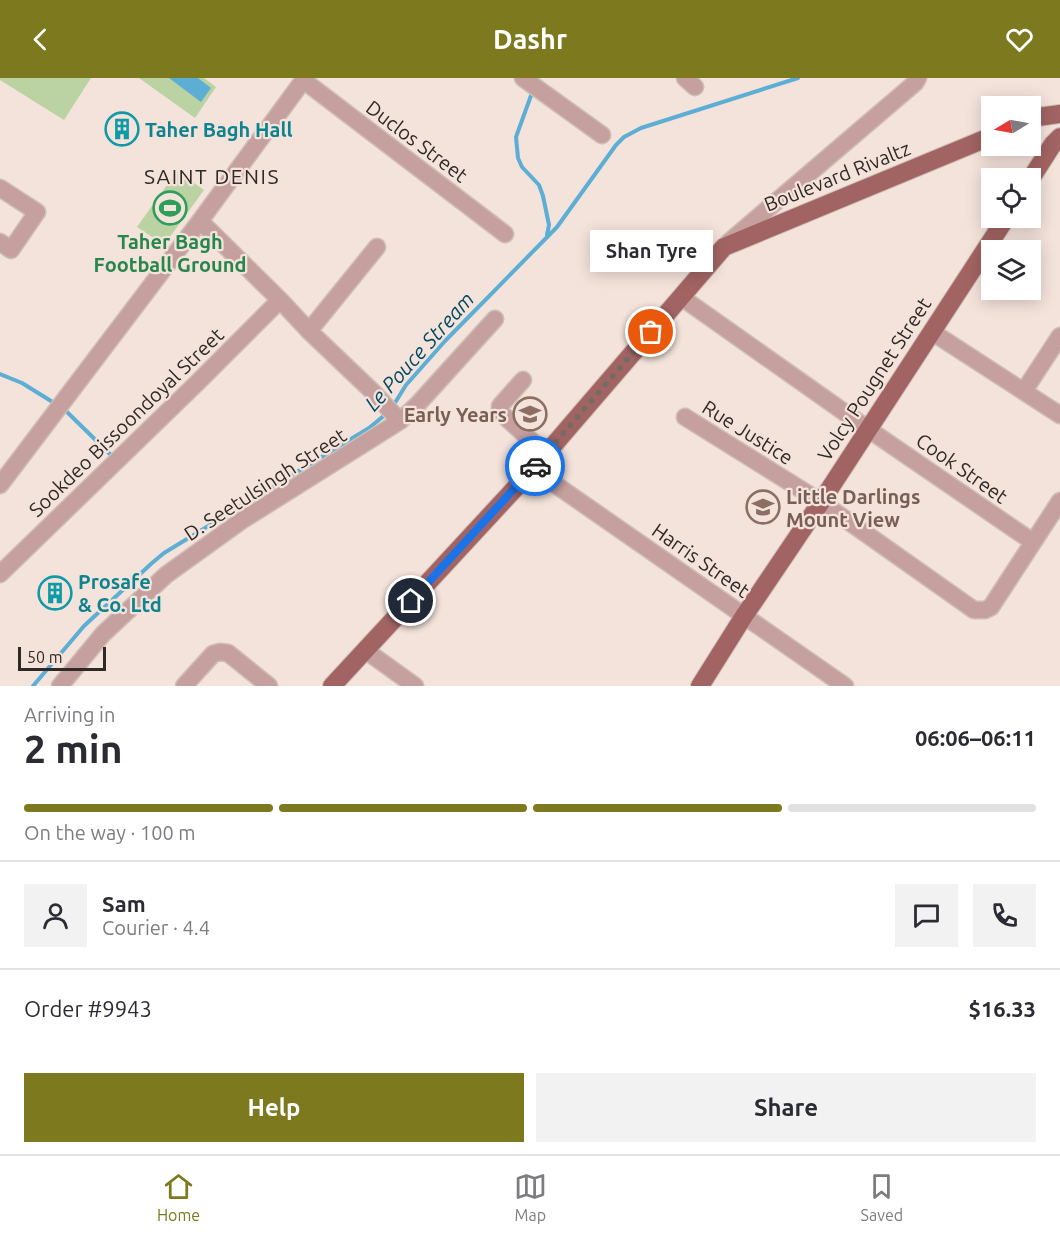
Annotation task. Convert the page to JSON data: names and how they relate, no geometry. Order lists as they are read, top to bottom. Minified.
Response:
{"streets":{"main road":["Boulevard Rivaltz","Volcy Pougnet Street"],"street":["Duclos Street","Sookdeo Bissoondoyal Street","Rue Justice","Cook Street","D. Seetulsingh Street","Harris Street"]},"crossings":[["Volcy Pougnet Street","Rue Justice"],["Volcy Pougnet Street","Cook Street"],["Volcy Pougnet Street","Harris Street"]],"districts":["SAINT DENIS"],"water":["Le Pouce Stream"],"places":{"building":["Taher Bagh Hall","Prosafe & Co. Ltd"],"sports":["Taher Bagh Football Ground"],"other":["Shan Tyre"],"school or university":["Early Years","Little Darlings Mount View"]},"scale_bar":"50 m","north":"left","page":{"header":"Dashr","bubble":"Shan Tyre","scale":"50 m","heading":["2 min","Arriving in","06:06–06:11"],"panel":["Sam","Courier · 4.4","Order #9943","$16.33"],"bar":"On the way · 100 m","buttons":["Help","Share"],"tabs":["Home","Map","Saved"]}}
